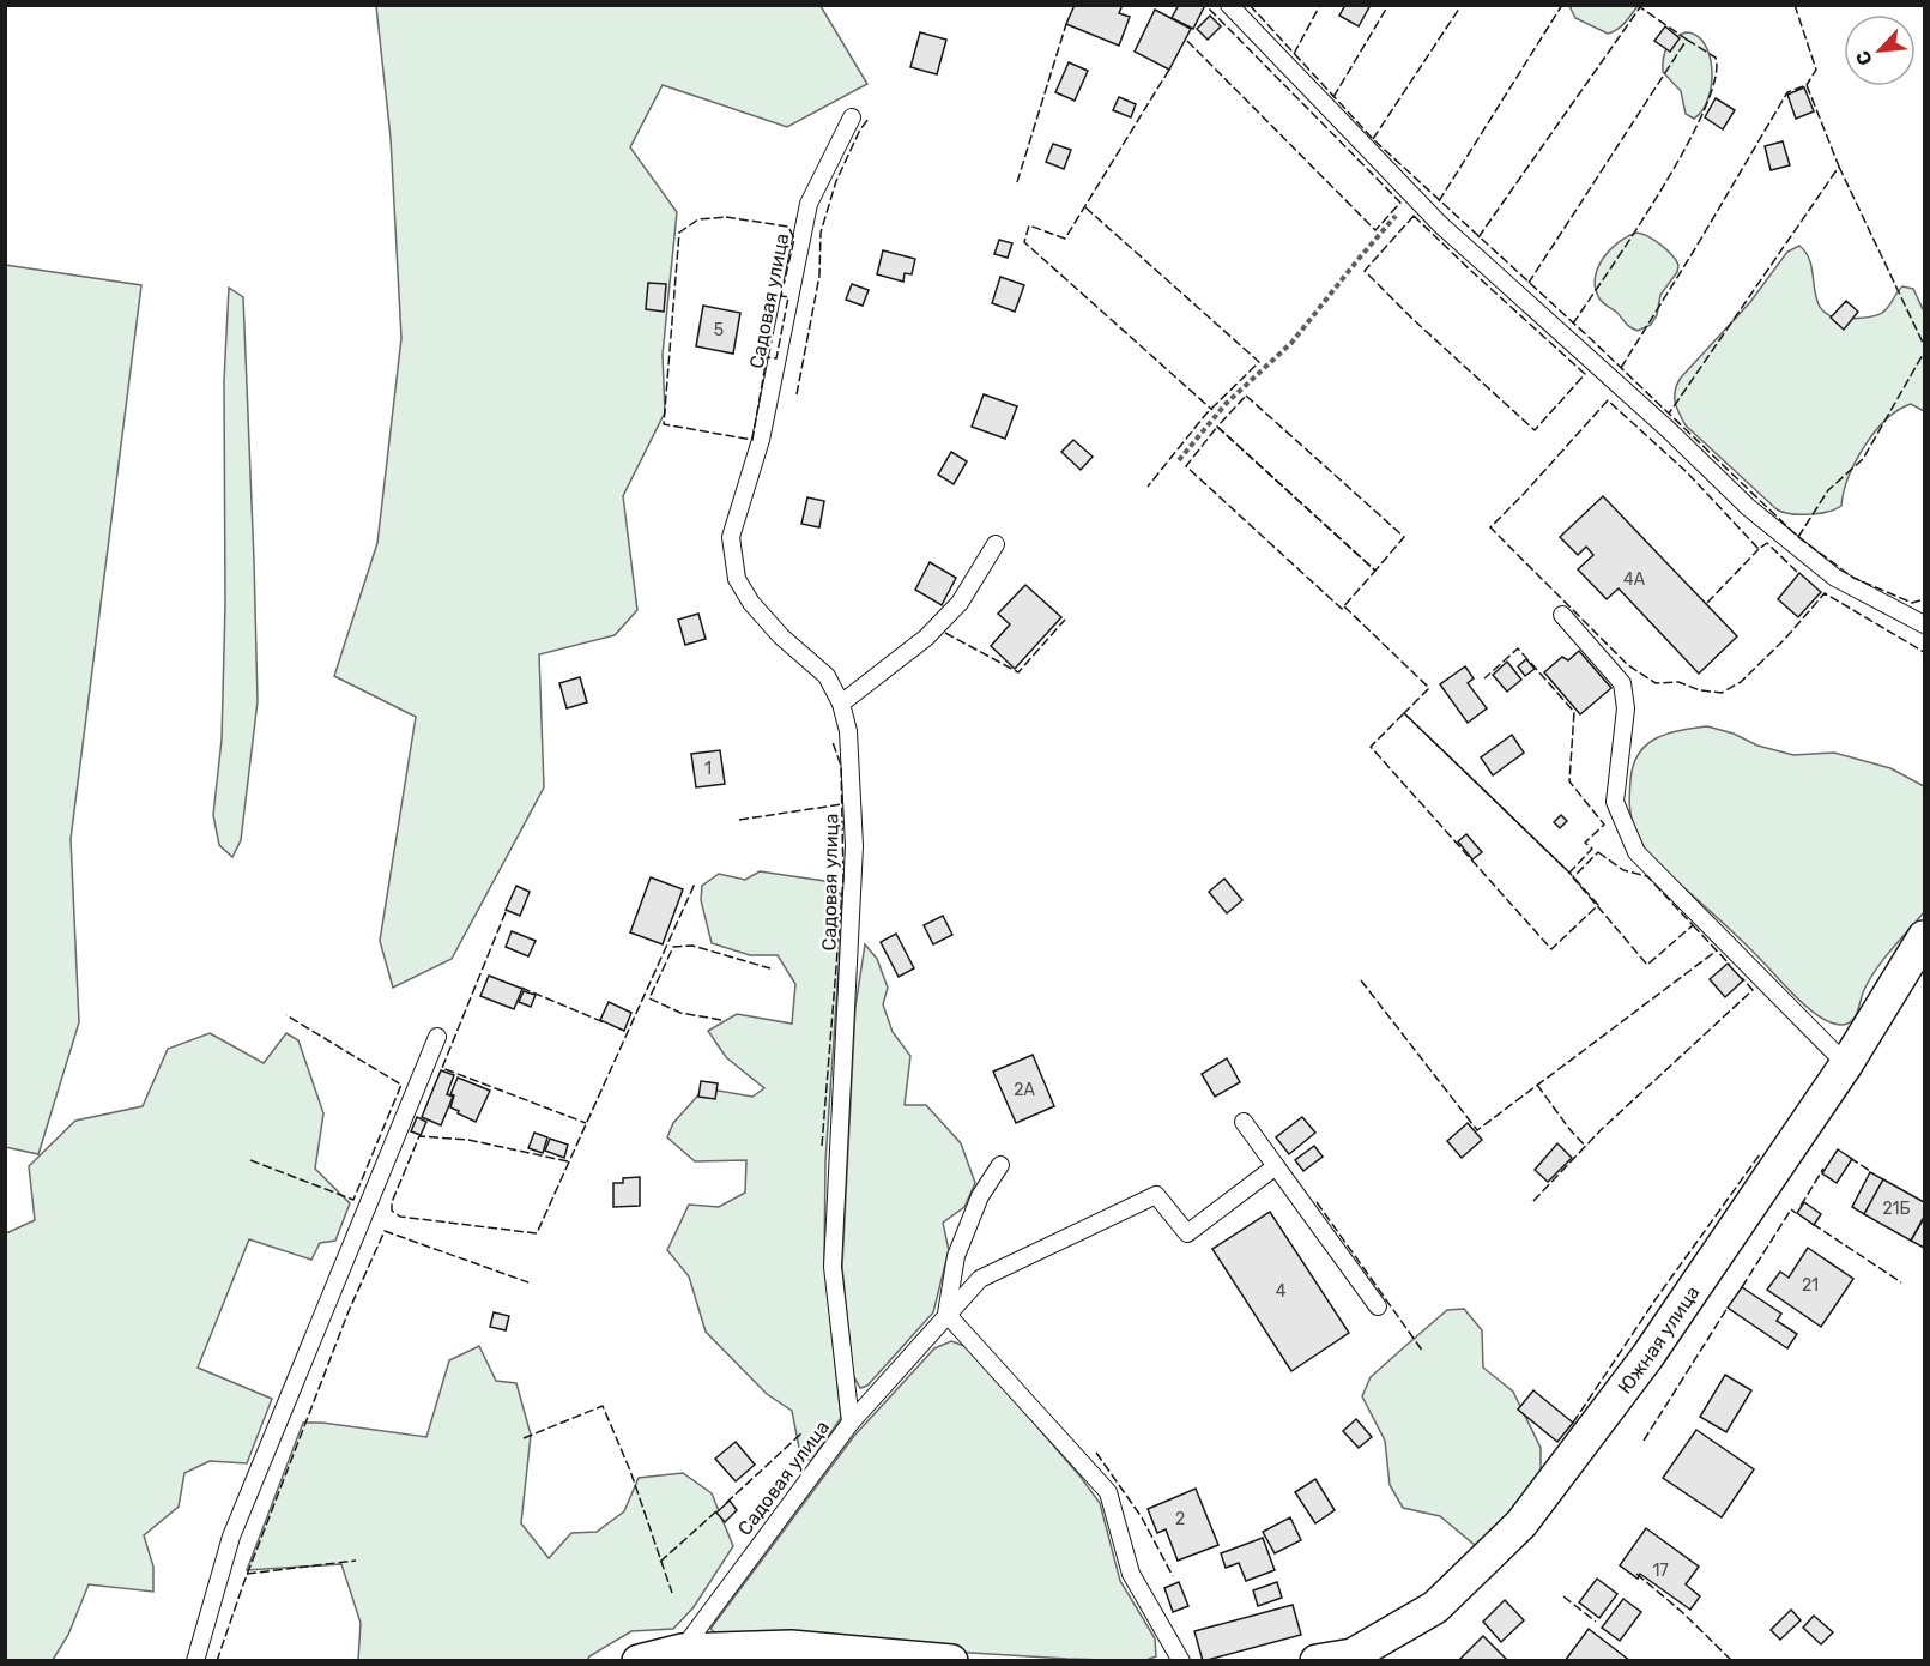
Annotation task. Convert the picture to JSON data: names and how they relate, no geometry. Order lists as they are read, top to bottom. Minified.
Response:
{"streets":{"street":["Южная улица"],"lane":["Садовая улица"]},"house_numbers":["5","4А","1","2А","21Б","21","4","2","17"],"north":"bottom left"}
